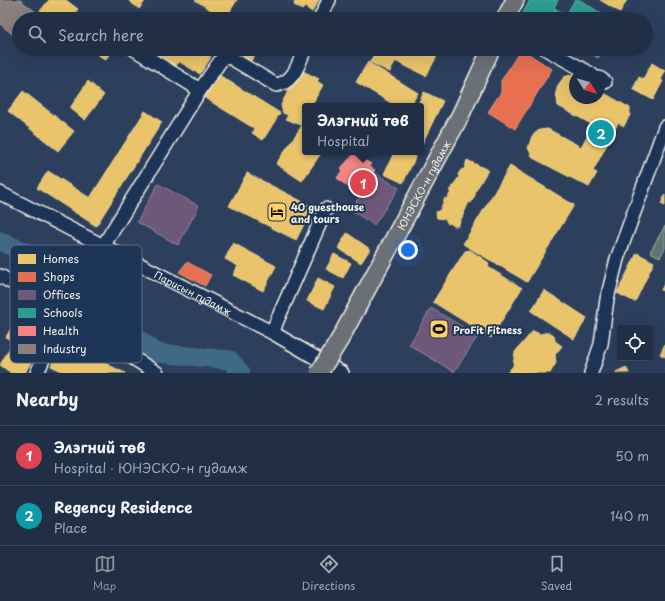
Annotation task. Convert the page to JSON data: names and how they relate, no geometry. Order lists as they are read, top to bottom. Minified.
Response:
{"streets":{"main road":["ЮНЭСКО-н гудамж"],"street":["Парисын гудамж"]},"places":{"hotel":["40 guesthouse and tours"],"sports":["ProFit Fitness"]},"legend":["Homes","Shops","Offices","Schools","Health","Industry"],"north":"bottom right","page":{"search":"Search here","popup":["Элэгний төв","Hospital"],"pins":["2","1"],"heading":["Nearby","2 results"],"list":[{"mark":"1","name":"Элэгний төв","note":"Hospital · ЮНЭСКО-н гудамж","value":"50 m"},{"mark":"2","name":"Regency Residence","note":"Place","value":"140 m"}],"nav":["Map","Directions","Saved"]}}
